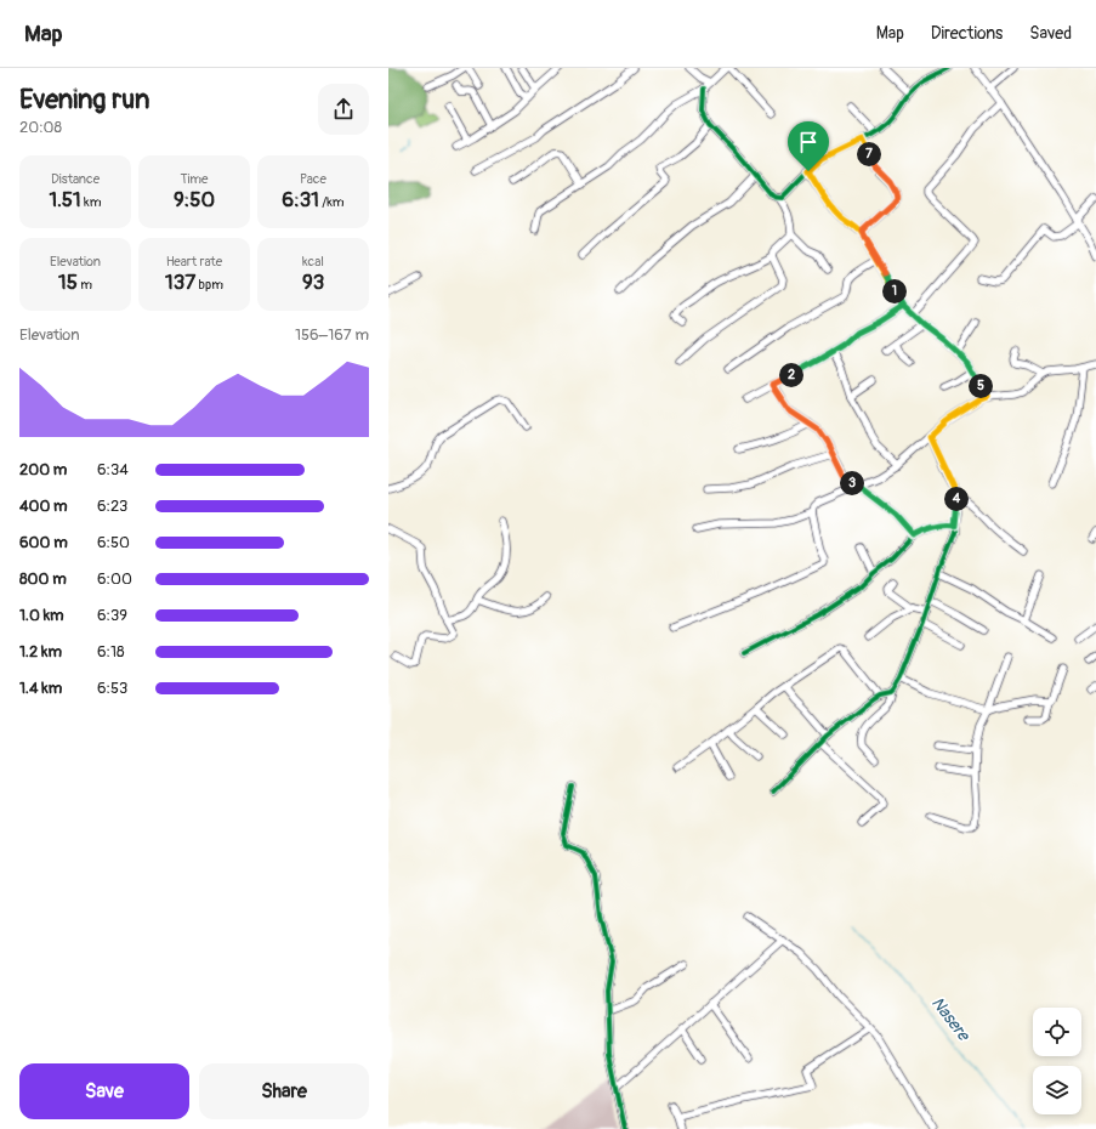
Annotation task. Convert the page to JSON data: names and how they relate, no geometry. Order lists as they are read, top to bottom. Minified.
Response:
{"water":["Nasere"],"page":{"header":"Map","nav":["Map","Directions","Saved"],"heading":["Evening run","20:08"],"pins":["7","1","2","5","3","4"],"stats":[["Distance","1.51 km"],["Time","9:50"],["Pace","6:31 /km"],["Elevation","15 m"],["Heart rate","137 bpm"],["kcal","93"]],"chart":["Elevation","156–167 m"],"list":[{"name":"200 m","note":"6:34"},{"name":"400 m","note":"6:23"},{"name":"600 m","note":"6:50"},{"name":"800 m","note":"6:00"},{"name":"1.0 km","note":"6:39"},{"name":"1.2 km","note":"6:18"},{"name":"1.4 km","note":"6:53"}],"buttons":["Save","Share"]}}
